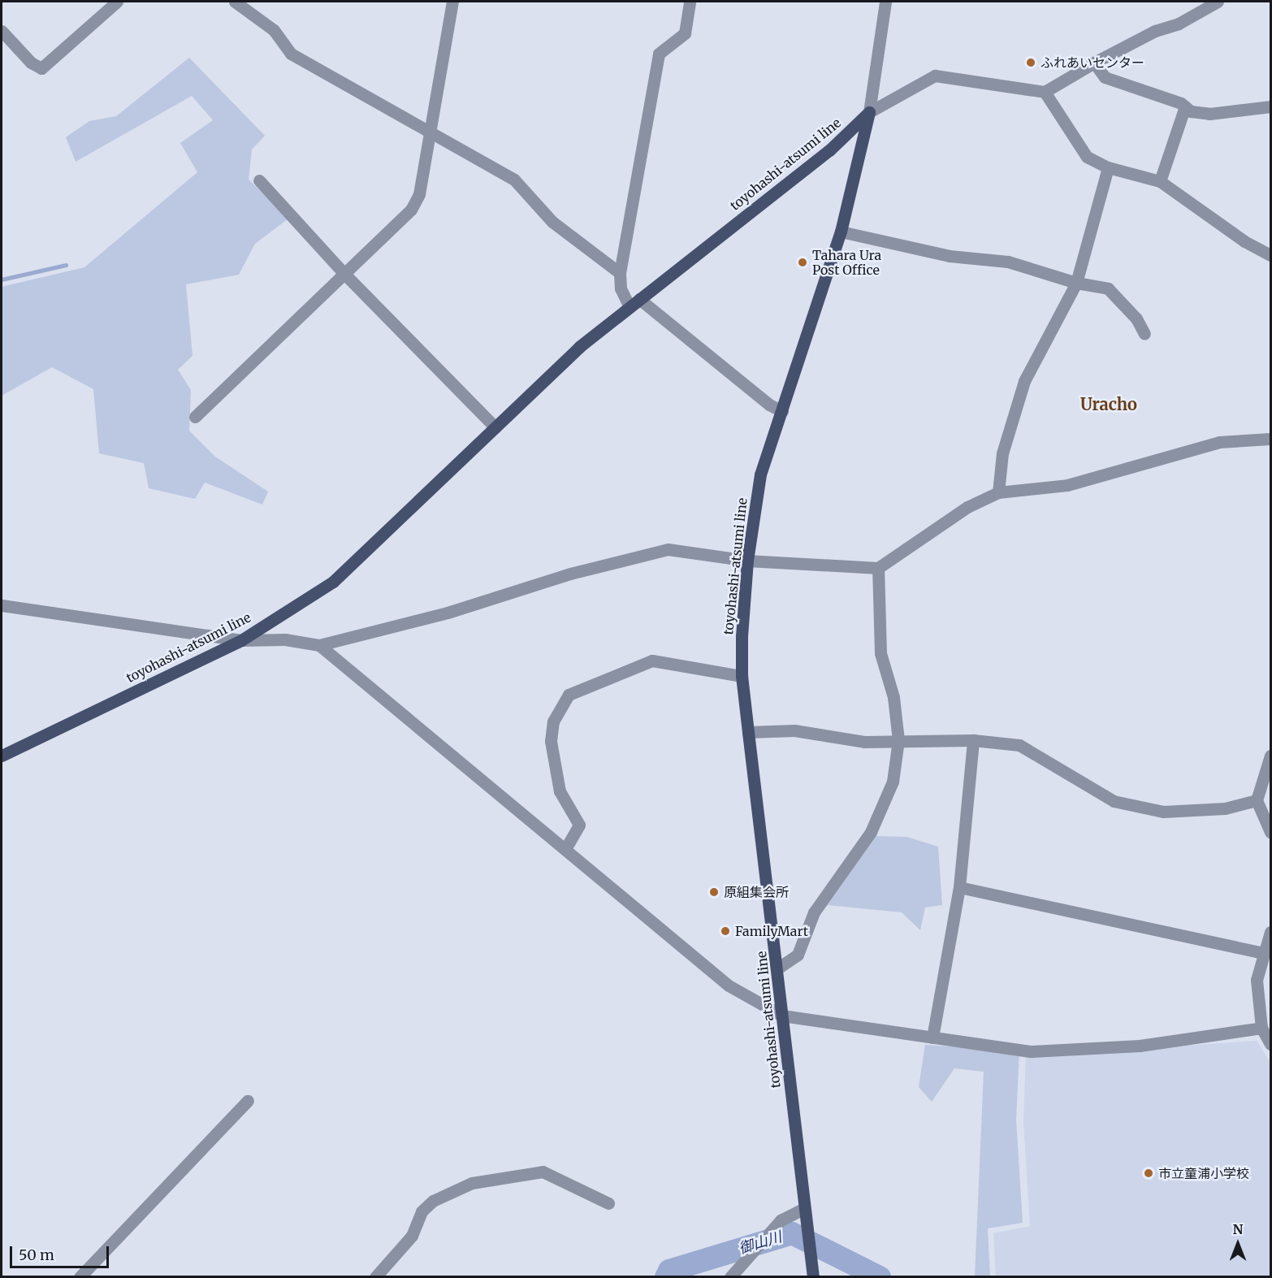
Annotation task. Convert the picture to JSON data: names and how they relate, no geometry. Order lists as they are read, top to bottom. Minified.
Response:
{"streets":{"main road":["toyohashi-atsumi line"]},"districts":["Uracho"],"water":["御山川"],"places":["ふれあいセンター","Tahara Ura Post Office","原組集会所","FamilyMart","市立童浦小学校"],"scale_bar":"50 m","north":"top"}
